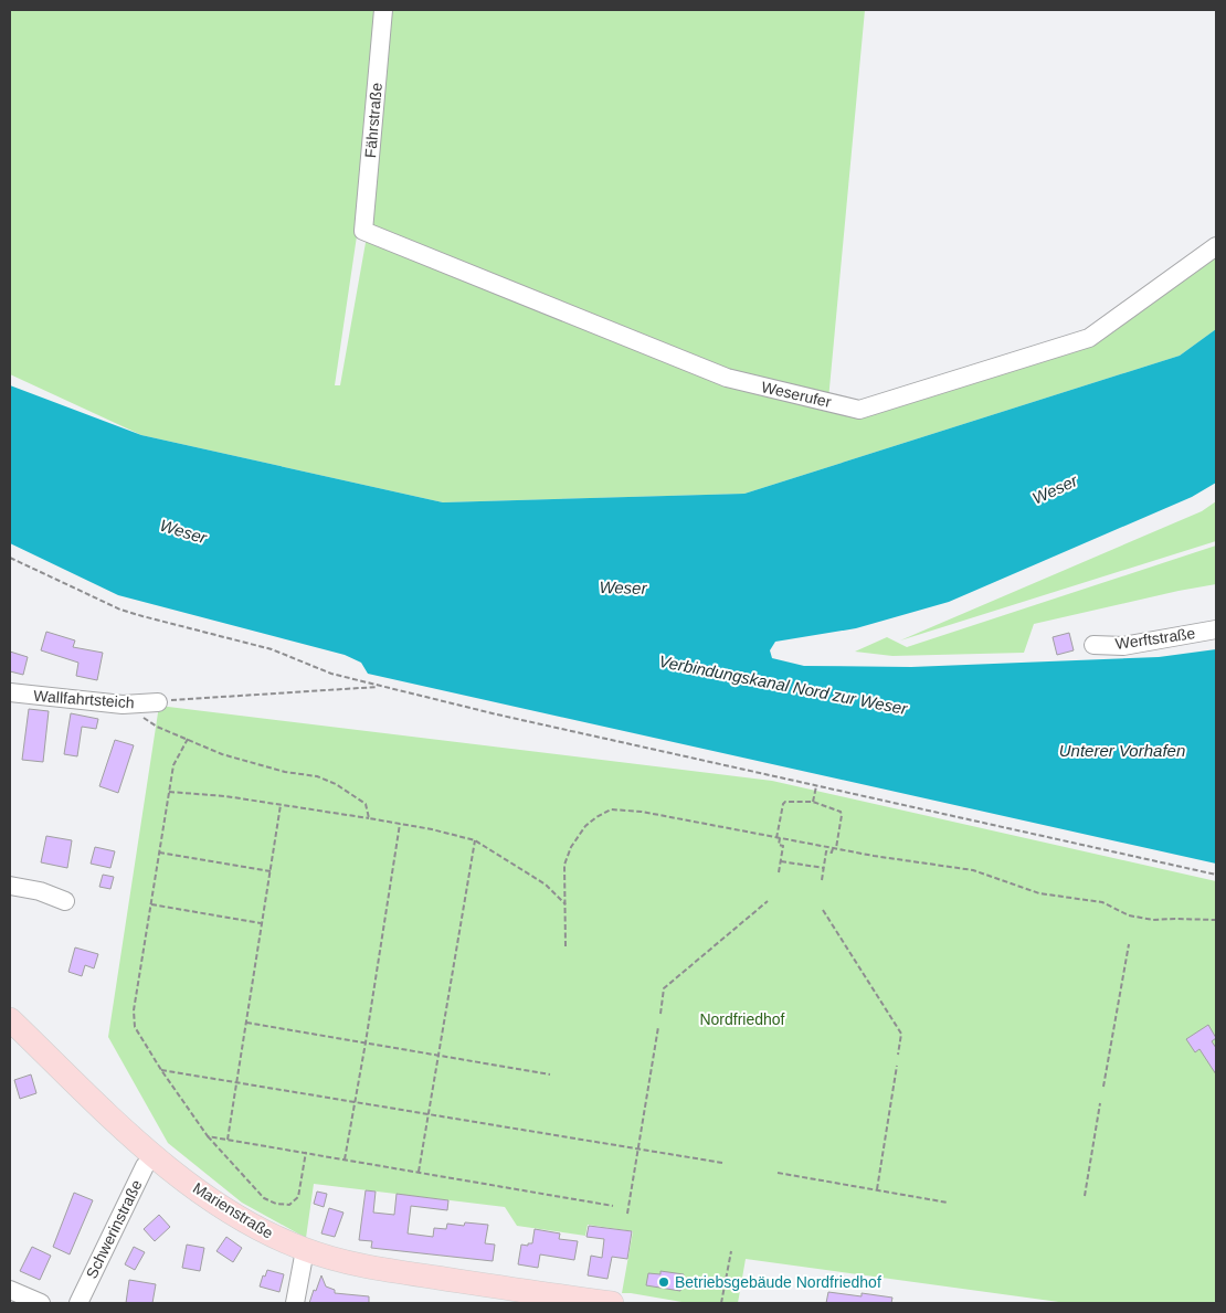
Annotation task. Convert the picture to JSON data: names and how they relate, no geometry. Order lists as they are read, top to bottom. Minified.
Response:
{"streets":{"main road":["Marienstraße"],"street":["Fährstraße","Weserufer","Werftstraße","Wallfahrtsteich","Schwerinstraße"]},"crossings":[["Fährstraße","Weserufer"],["Marienstraße","Schwerinstraße"]],"water":["Weser","Verbindungskanal Nord zur Weser","Unterer Vorhafen"],"parks":["Nordfriedhof"],"places":["Betriebsgebäude Nordfriedhof"]}
